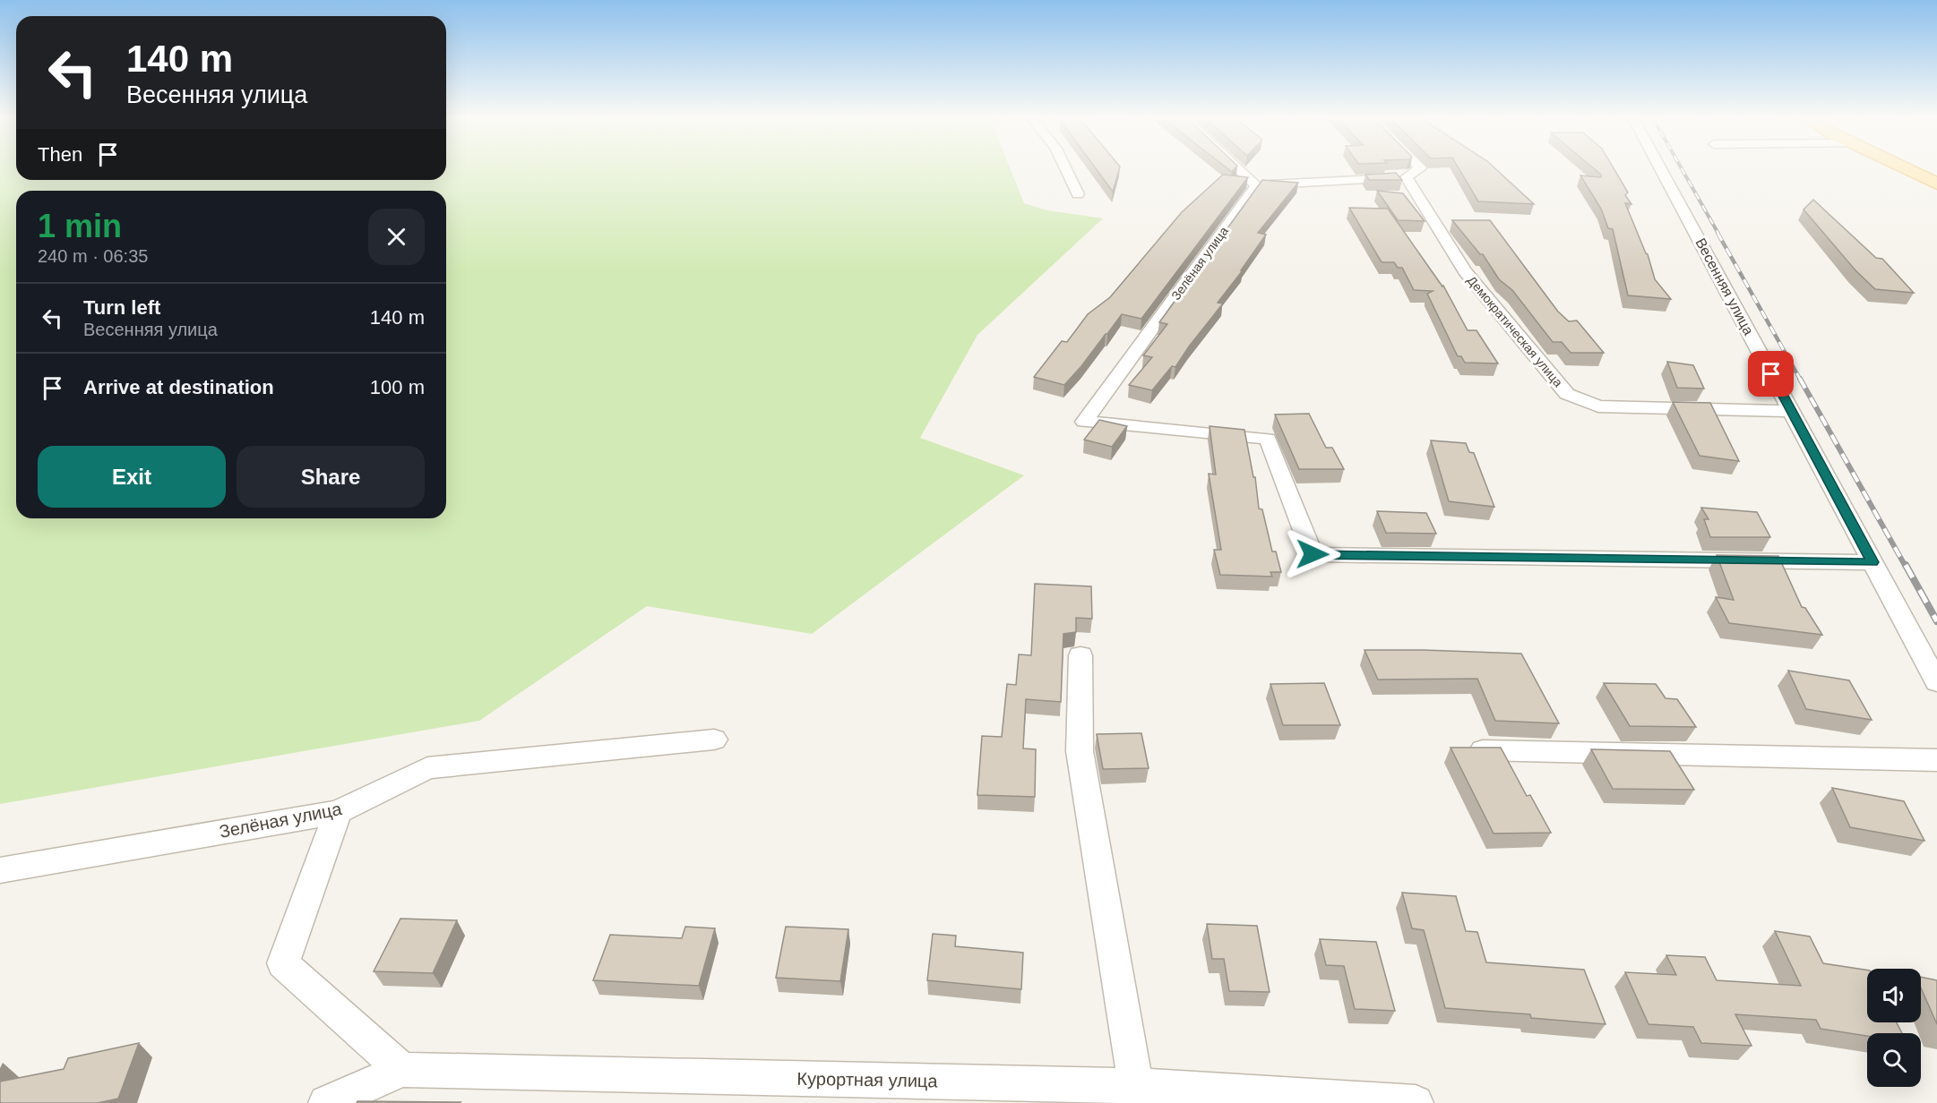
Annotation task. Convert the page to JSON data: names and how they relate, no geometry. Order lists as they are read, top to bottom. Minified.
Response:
{"streets":{"street":["Зелёная улица","Весенняя улица","Демократическая улица","Курортная улица"]},"crossings":[["Зелёная улица","Весенняя улица"],["Весенняя улица","Демократическая улица"]],"page":{"turn":["140 m","Весенняя улица"],"then":"Then","heading":["1 min","240 m · 06:35"],"list":[{"name":"Turn left","note":"Весенняя улица","value":"140 m"},{"name":"Arrive at destination","value":"100 m"}],"buttons":["Exit","Share"]}}
